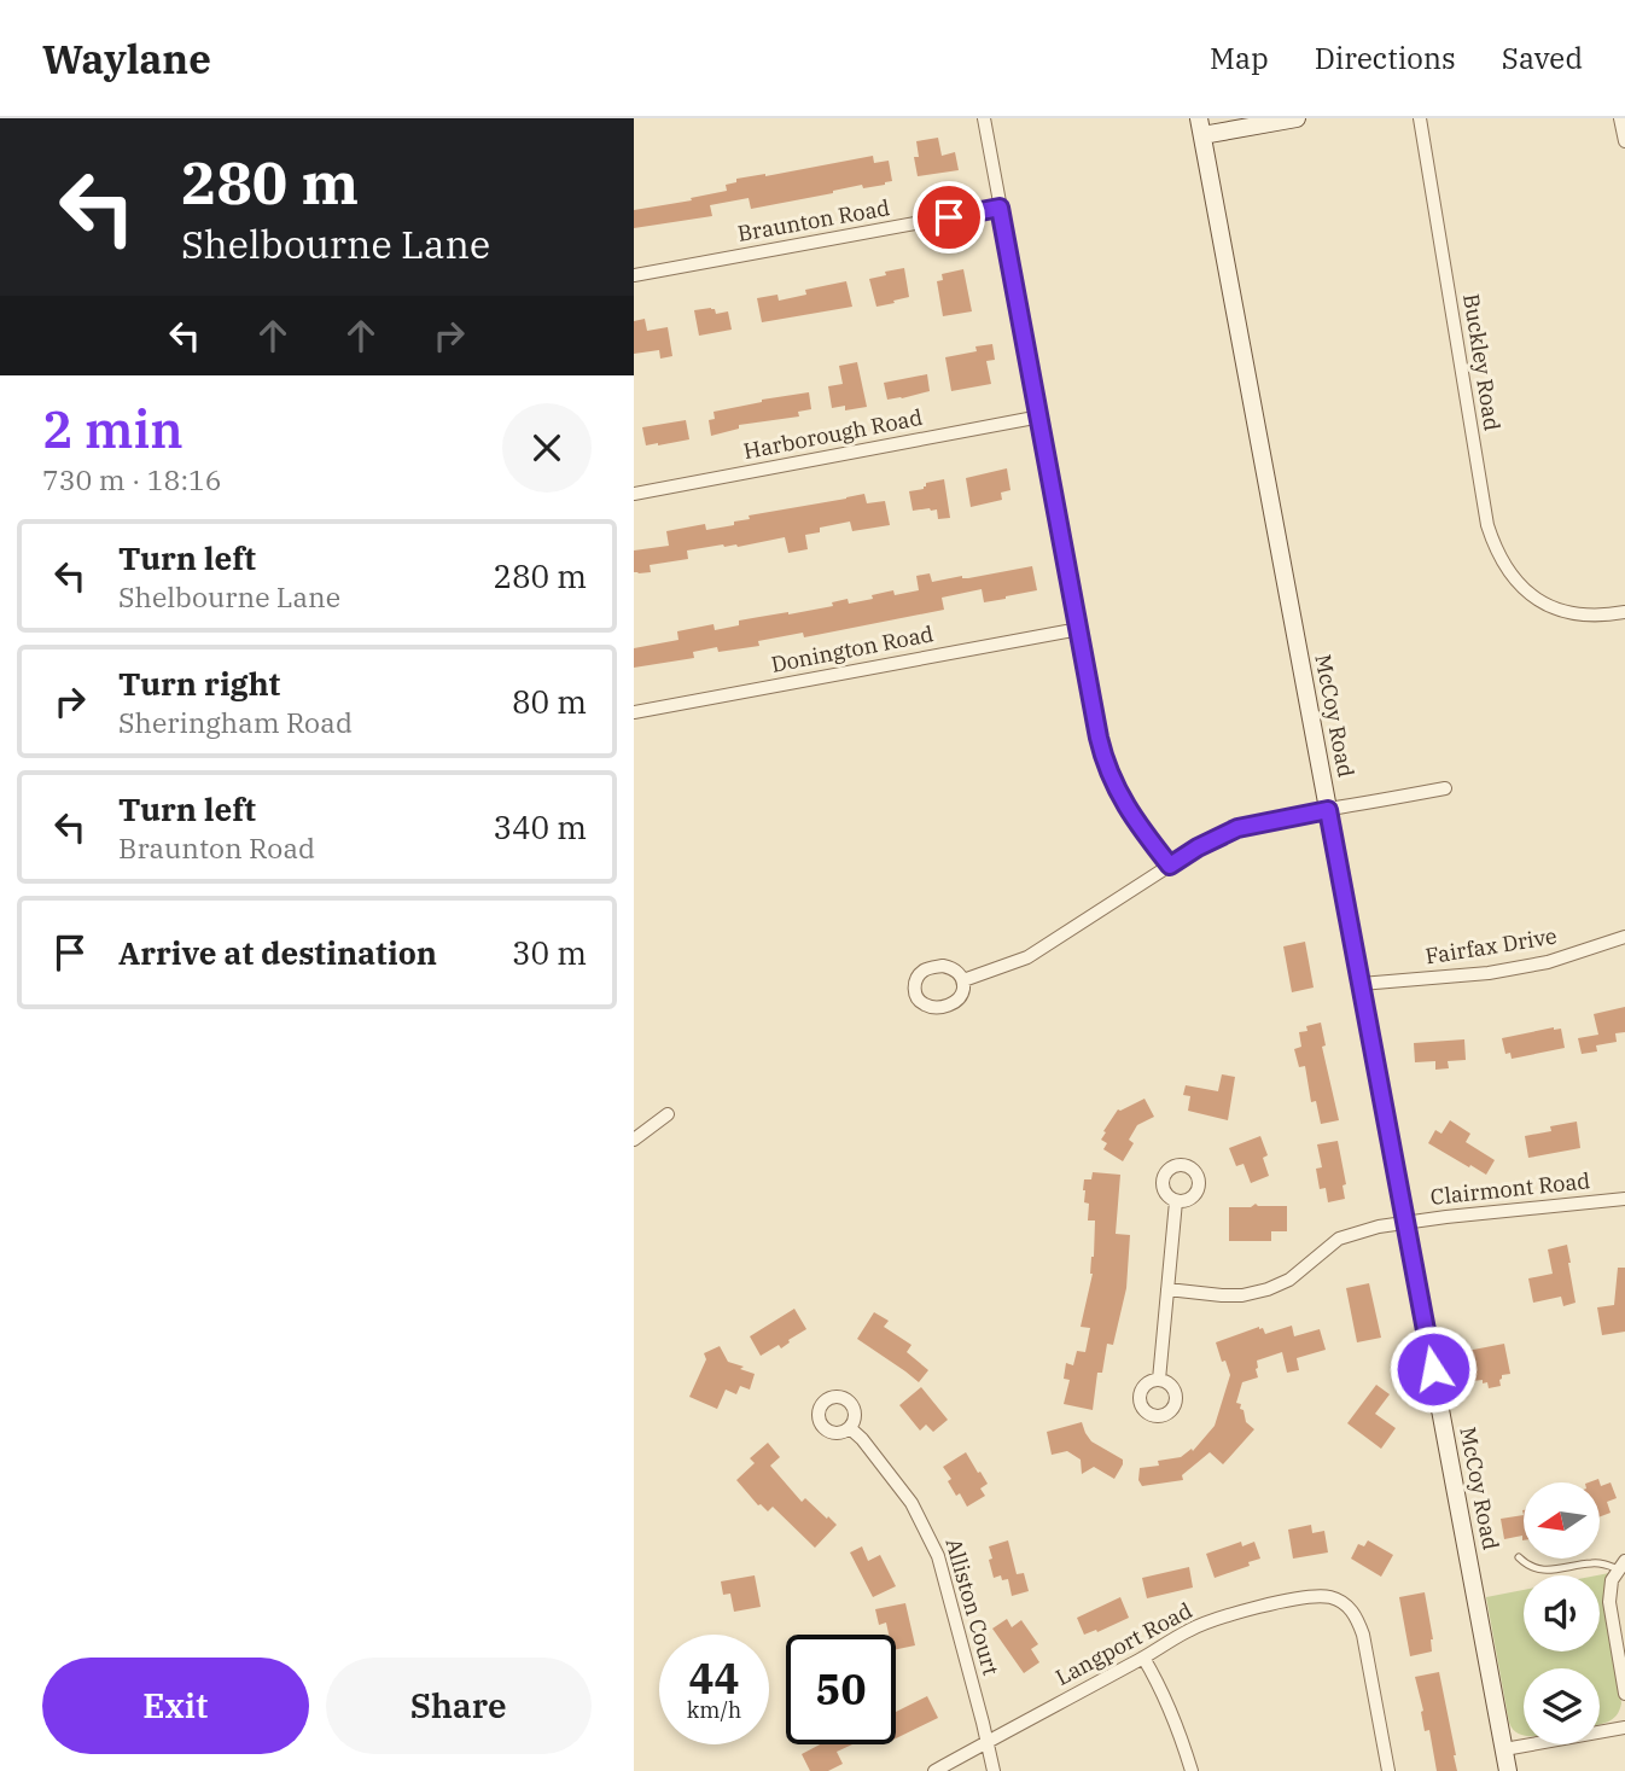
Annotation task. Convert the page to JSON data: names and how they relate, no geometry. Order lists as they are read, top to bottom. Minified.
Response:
{"streets":{"main road":["McCoy Road"],"street":["Braunton Road","Buckley Road","Harborough Road","Donington Road","Fairfax Drive","Clairmont Road","Alliston Court","Langport Road"]},"crossings":[["McCoy Road","Fairfax Drive"],["McCoy Road","Clairmont Road"],["Alliston Court","Langport Road"]],"north":"left","page":{"header":"Waylane","nav":["Map","Directions","Saved"],"turn":["280 m","Shelbourne Lane"],"heading":["2 min","730 m · 18:16"],"list":[{"name":"Turn left","note":"Shelbourne Lane","value":"280 m"},{"name":"Turn right","note":"Sheringham Road","value":"80 m"},{"name":"Turn left","note":"Braunton Road","value":"340 m"},{"name":"Arrive at destination","value":"30 m"}],"speed":"44 km/h","limit":"50","buttons":["Exit","Share"]}}
